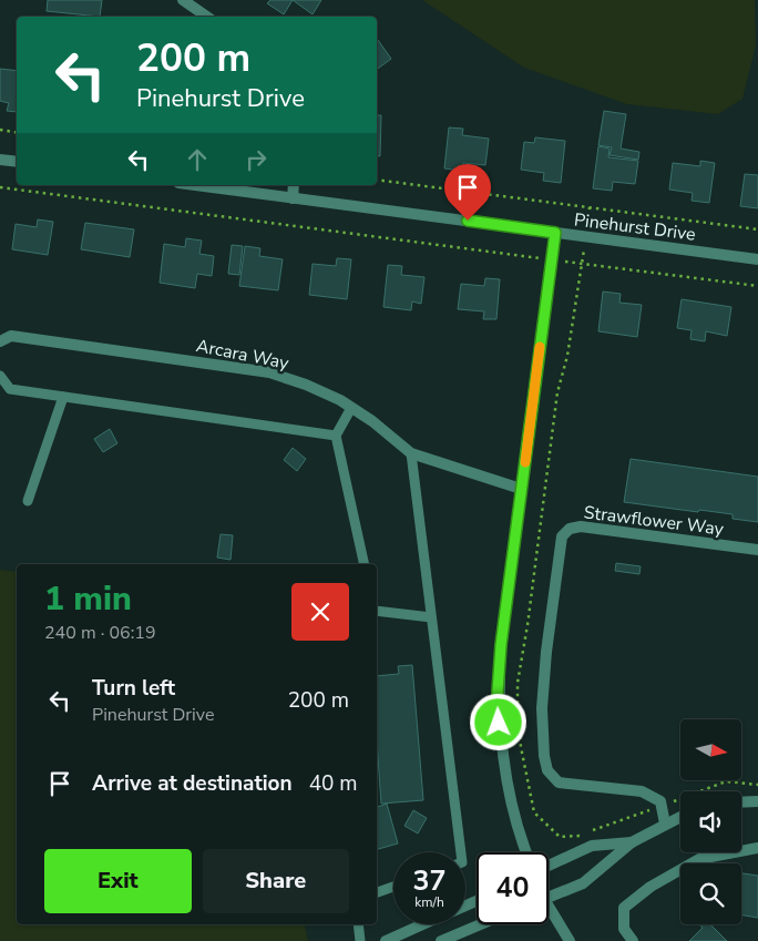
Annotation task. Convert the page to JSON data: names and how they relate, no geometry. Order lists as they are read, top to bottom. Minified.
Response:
{"streets":{"street":["Pinehurst Drive","Arcara Way","Strawflower Way"]},"north":"right","page":{"turn":["200 m","Pinehurst Drive"],"heading":["1 min","240 m · 06:19"],"list":[{"name":"Turn left","note":"Pinehurst Drive","value":"200 m"},{"name":"Arrive at destination","value":"40 m"}],"buttons":["Exit","Share"],"speed":"37 km/h","limit":"40"}}
